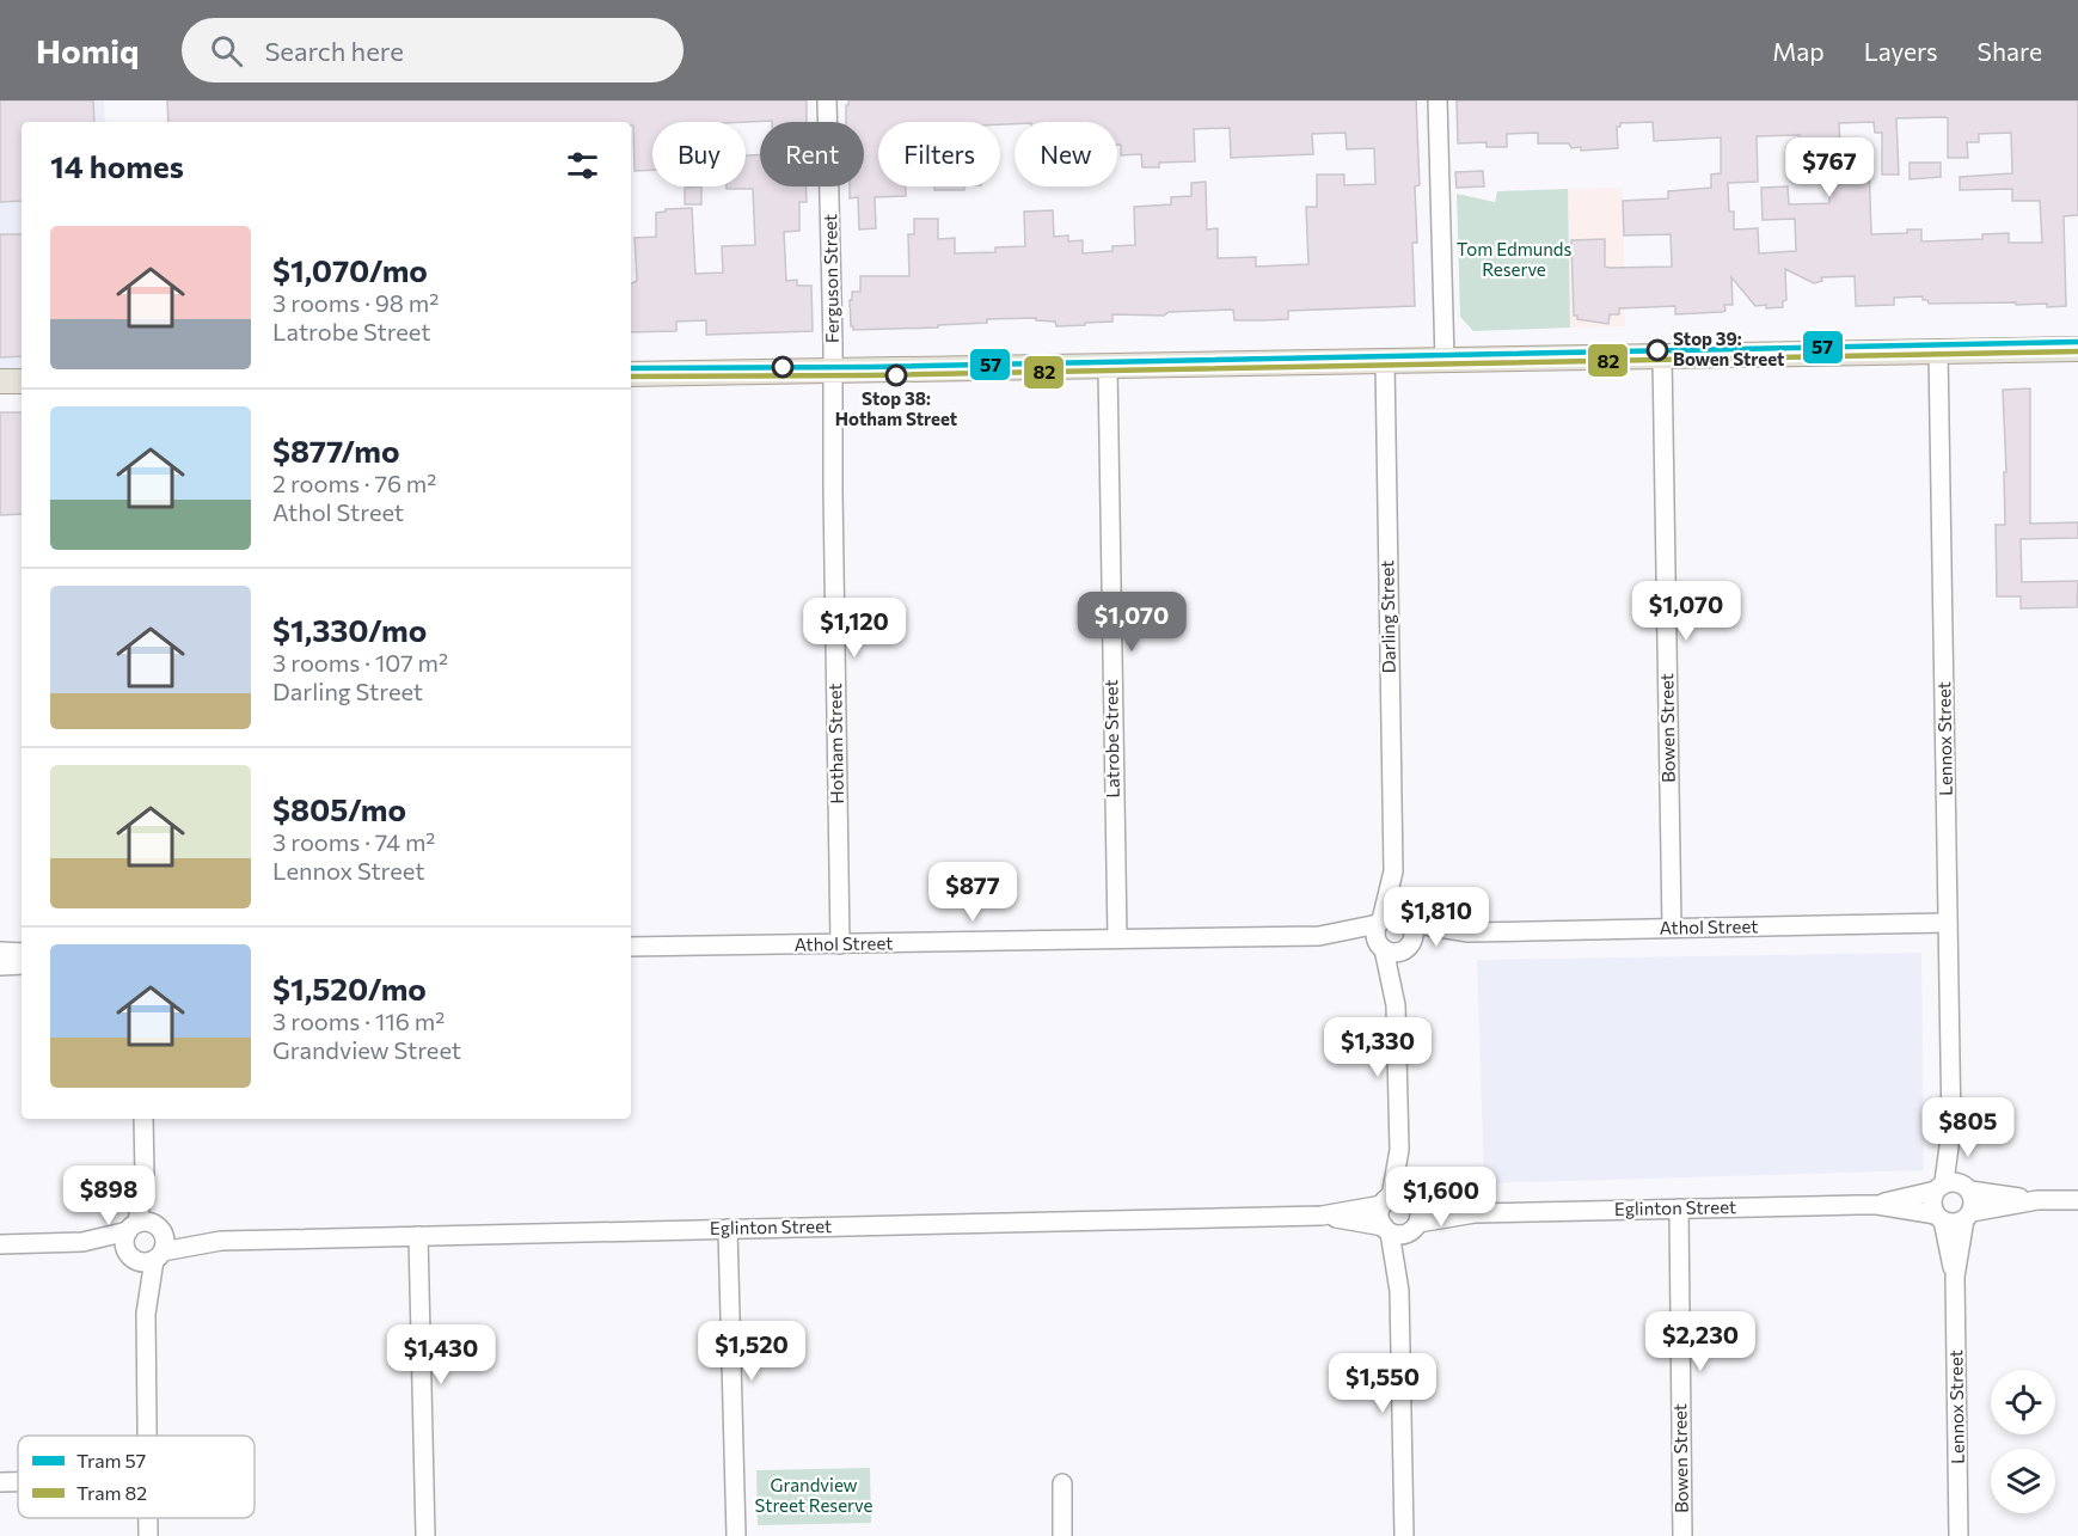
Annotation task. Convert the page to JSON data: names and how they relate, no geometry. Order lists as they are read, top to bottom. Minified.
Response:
{"streets":{"street":["Ferguson Street","Darling Street","Bowen Street","Latrobe Street","Lennox Street","Hotham Street","Athol Street","Eglinton Street"]},"crossings":[["Ferguson Street","Hotham Street"],["Darling Street","Athol Street"],["Bowen Street","Athol Street"],["Bowen Street","Eglinton Street"],["Latrobe Street","Athol Street"],["Lennox Street","Athol Street"],["Lennox Street","Eglinton Street"],["Hotham Street","Athol Street"]],"parks":["Tom Edmunds Reserve","Grandview Street Reserve"],"places":["Stop 39: Bowen Street","Stop 38: Hotham Street"],"lines":["tram line 57","tram line 82"],"legend":["Tram 57","Tram 82"],"page":{"header":"Homiq","search":"Search here","nav":["Map","Layers","Share"],"chip":["Buy","Rent","Filters","New"],"heading":"14 homes","price":["$767","$1,070","$1,070","$1,120","$877","$1,810","$1,330","$805","$898","$1,600","$2,230","$1,520","$1,430","$1,550"],"list":[{"name":"$1,070/mo","note":"3 rooms · 98 m² · Latrobe Street"},{"name":"$877/mo","note":"2 rooms · 76 m² · Athol Street"},{"name":"$1,330/mo","note":"3 rooms · 107 m² · Darling Street"},{"name":"$805/mo","note":"3 rooms · 74 m² · Lennox Street"},{"name":"$1,520/mo","note":"3 rooms · 116 m² · Grandview Street"}]}}
